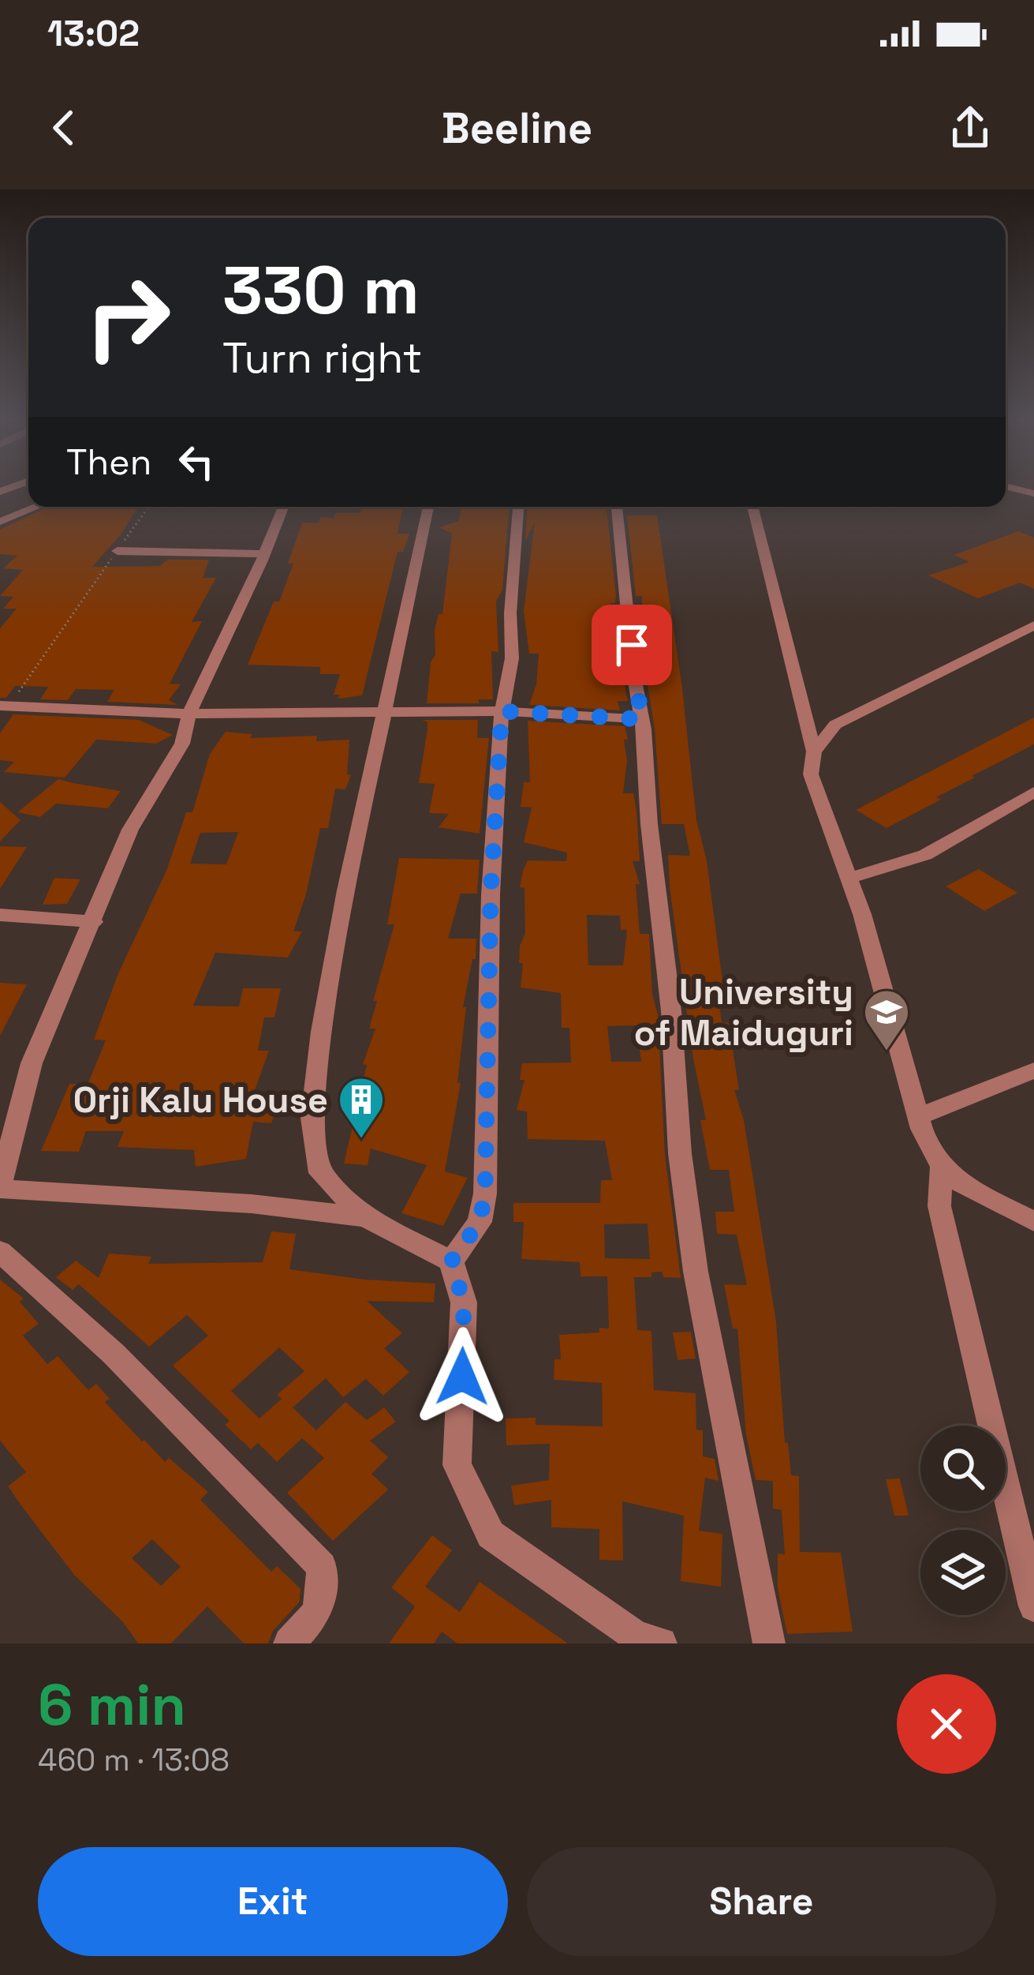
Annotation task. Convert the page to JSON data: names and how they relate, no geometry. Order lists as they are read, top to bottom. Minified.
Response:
{"places":{"school or university":["University of Maiduguri"],"building":["Orji Kalu House"]},"page":{"status":"13:02","header":"Beeline","turn":["330 m","Turn right"],"then":"Then","heading":["6 min","460 m · 13:08"],"buttons":["Exit","Share"]}}
